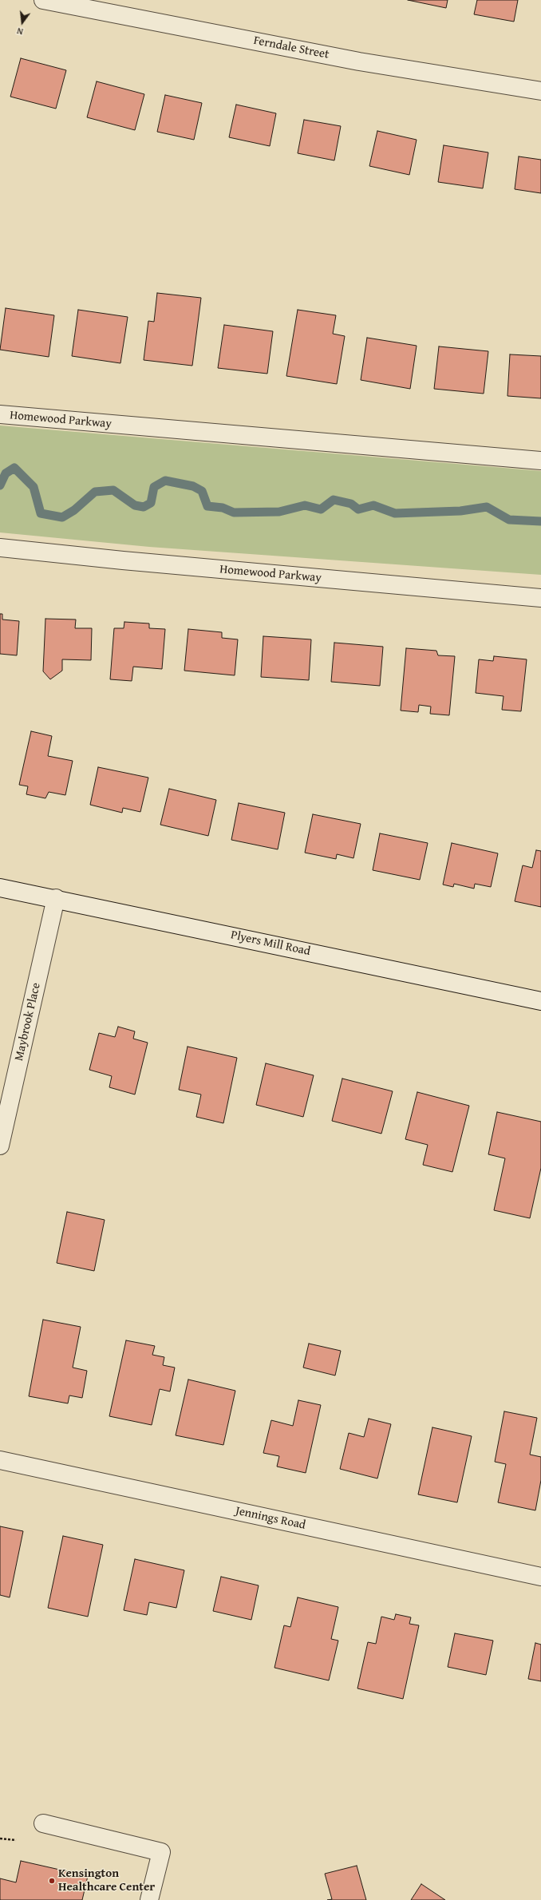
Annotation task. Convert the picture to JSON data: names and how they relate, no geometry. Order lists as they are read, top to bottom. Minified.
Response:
{"streets":{"street":["Ferndale Street","Homewood Parkway","Plyers Mill Road","Maybrook Place","Jennings Road"]},"crossings":[["Plyers Mill Road","Maybrook Place"]],"places":["Kensington Healthcare Center"],"north":"bottom"}
